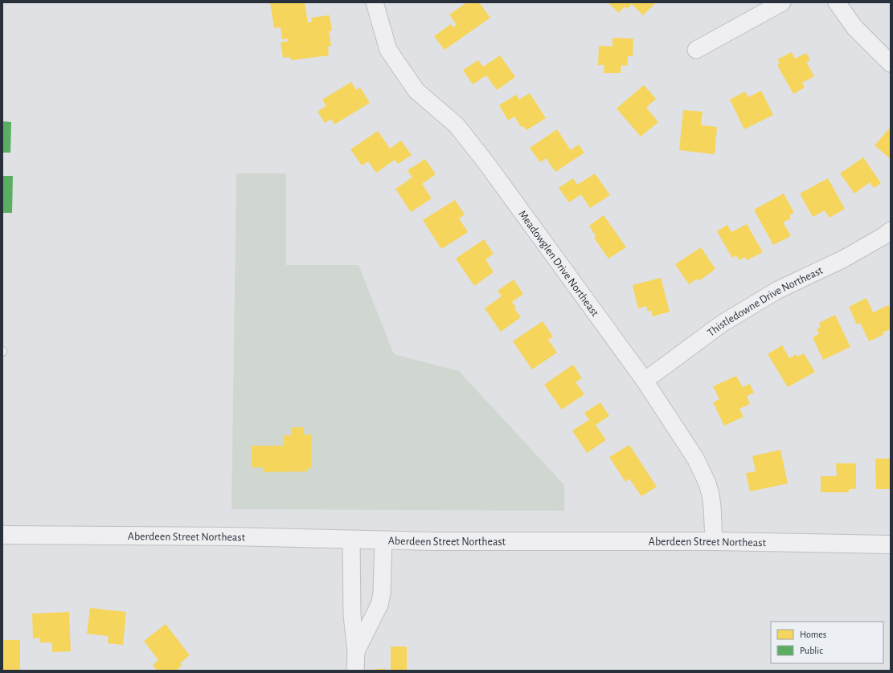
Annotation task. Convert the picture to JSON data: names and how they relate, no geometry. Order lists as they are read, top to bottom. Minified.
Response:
{"streets":{"street":["Meadowglen Drive Northeast","Thistledowne Drive Northeast","Aberdeen Street Northeast"]},"crossings":[["Meadowglen Drive Northeast","Thistledowne Drive Northeast"],["Meadowglen Drive Northeast","Aberdeen Street Northeast"]],"legend":["Homes","Public"]}
